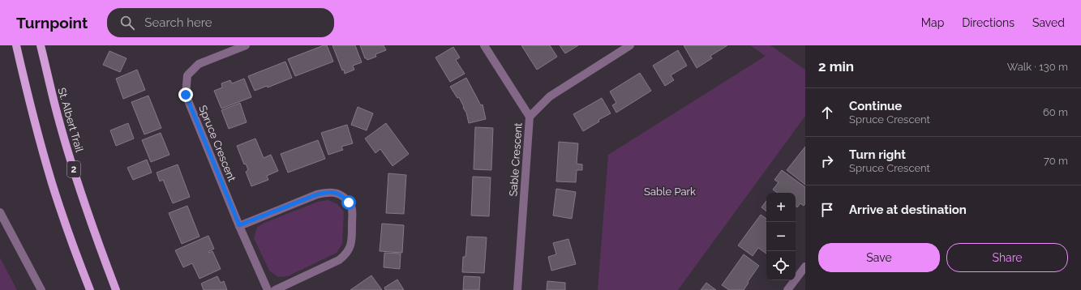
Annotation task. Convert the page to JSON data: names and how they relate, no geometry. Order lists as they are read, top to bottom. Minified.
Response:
{"streets":{"main road":["St. Albert Trail","2"],"street":["Spruce Crescent","Sable Crescent"]},"parks":["Sable Park"],"page":{"header":"Turnpoint","search":"Search here","nav":["Map","Directions","Saved"],"heading":["2 min","Walk · 130 m"],"list":[["Continue","Spruce Crescent","60 m"],["Turn right","Spruce Crescent","70 m"],"Arrive at destination"],"map_buttons":["+","−"],"buttons":["Save","Share"]}}
